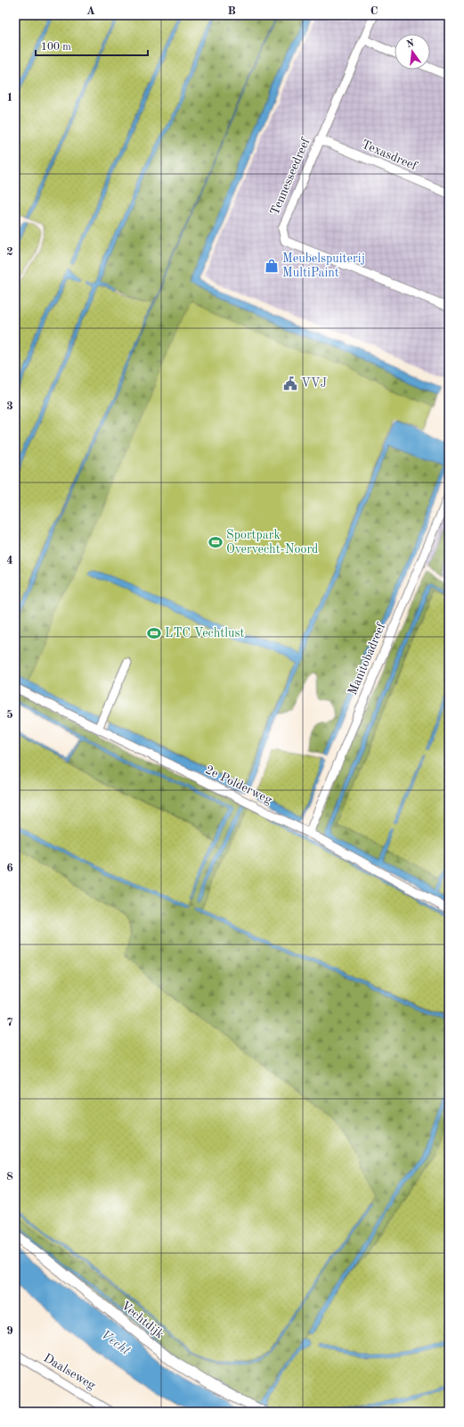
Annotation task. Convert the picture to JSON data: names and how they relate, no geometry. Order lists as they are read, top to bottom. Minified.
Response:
{"streets":{"street":["Texasdreef","Tennesseedreef","Manitobadreef","2e Polderweg","Vechtdijk","Daalseweg"]},"crossings":[["Texasdreef","Tennesseedreef"],["Manitobadreef","2e Polderweg"]],"water":["Vecht"],"places":{"shop":["Meubelspuiterij MultiPaint"],"public building":["VVJ"],"sports":["Sportpark Overvecht-Noord","LTC Vechtlust"]},"scale_bar":"100 m","north":"top","grid":{"columns":["A","B","C"],"rows":["1","2","3","4","5","6","7","8","9"]}}
